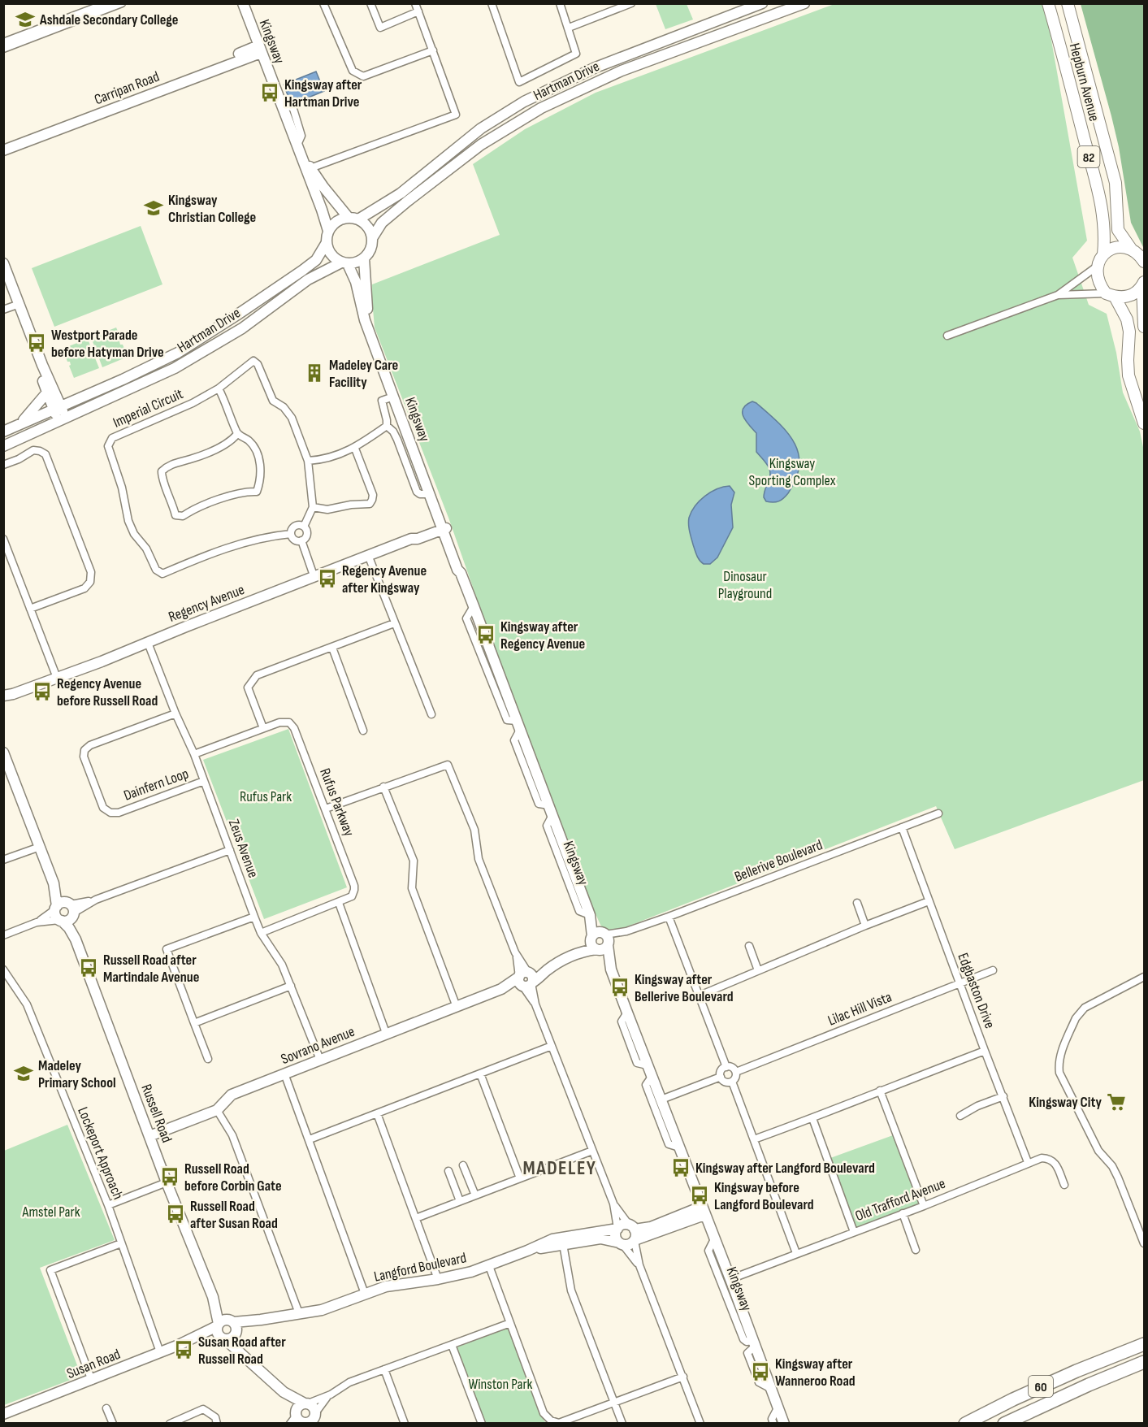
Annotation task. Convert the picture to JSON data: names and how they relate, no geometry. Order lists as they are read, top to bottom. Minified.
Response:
{"streets":{"highway":["60"],"main road":["Hepburn Avenue","82"],"street":["Kingsway","Hartman Drive","Carripan Road","Imperial Circuit","Regency Avenue","Dainfern Loop","Rufus Parkway","Zeus Avenue","Bellerive Boulevard","Edgbaston Drive","Lilac Hill Vista","Sovrano Avenue","Russell Road","Lockeport Approach","Old Trafford Avenue","Langford Boulevard","Susan Road"]},"crossings":[["Kingsway","Hartman Drive"],["Kingsway","Carripan Road"],["Kingsway","Regency Avenue"],["Kingsway","Bellerive Boulevard"],["Kingsway","Sovrano Avenue"],["Kingsway","Old Trafford Avenue"],["Hepburn Avenue","82"],["Regency Avenue","Zeus Avenue"],["Dainfern Loop","Zeus Avenue"],["Rufus Parkway","Zeus Avenue"],["Zeus Avenue","Sovrano Avenue"],["Bellerive Boulevard","Edgbaston Drive"],["Bellerive Boulevard","Sovrano Avenue"],["Edgbaston Drive","Lilac Hill Vista"],["Edgbaston Drive","Old Trafford Avenue"],["Sovrano Avenue","Russell Road"],["Russell Road","Langford Boulevard"],["Russell Road","Susan Road"],["Lockeport Approach","Susan Road"],["Langford Boulevard","Susan Road"]],"districts":["MADELEY"],"parks":["Kingsway Sporting Complex","Dinosaur Playground","Rufus Park","Amstel Park","Winston Park"],"places":{"school or university":["Ashdale Secondary College","Kingsway Christian College","Madeley Primary School"],"bus stop":["Kingsway after Hartman Drive","Westport Parade before Hatyman Drive","Regency Avenue after Kingsway","Kingsway after Regency Avenue","Regency Avenue before Russell Road","Russell Road after Martindale Avenue","Kingsway after Bellerive Boulevard","Kingsway after Langford Boulevard","Russell Road before Corbin Gate","Kingsway before Langford Boulevard","Russell Road after Susan Road","Susan Road after Russell Road","Kingsway after Wanneroo Road"],"building":["Madeley Care Facility"],"supermarket":["Kingsway City"]}}
